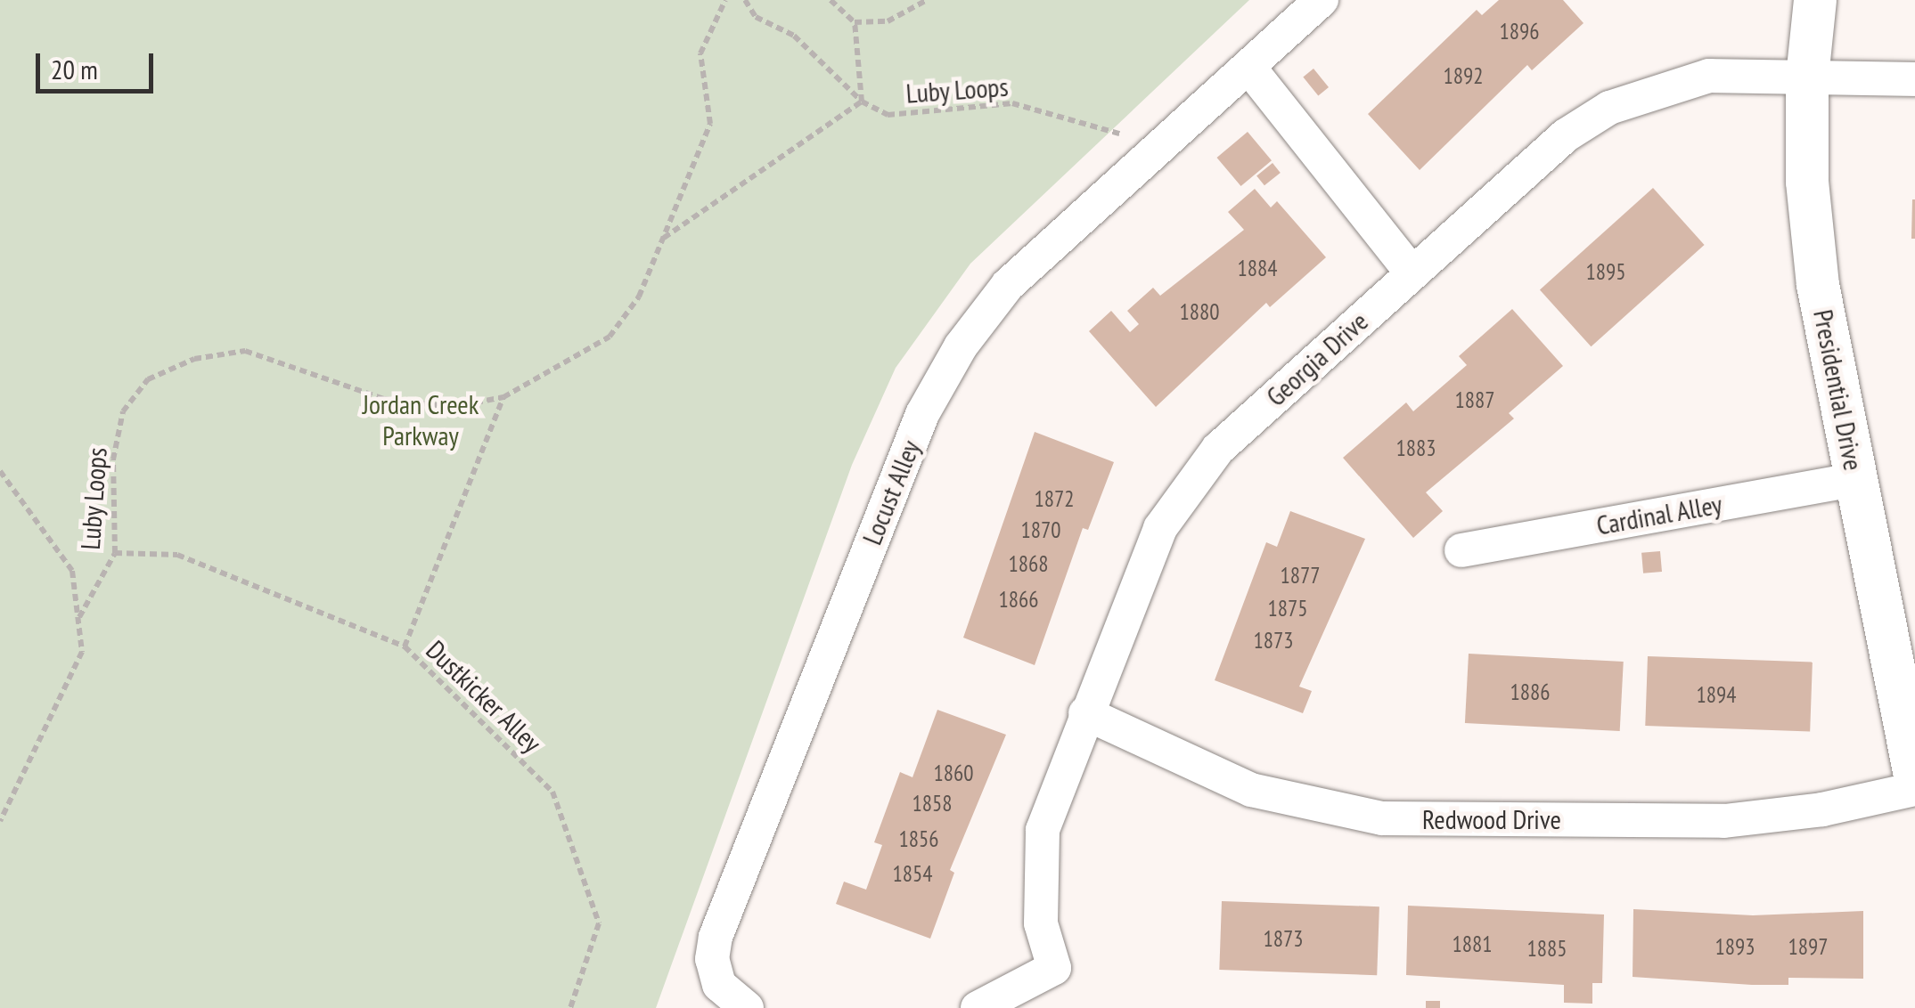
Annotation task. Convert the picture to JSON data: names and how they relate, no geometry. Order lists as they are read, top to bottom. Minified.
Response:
{"streets":{"street":["Georgia Drive","Presidential Drive","Locust Alley","Cardinal Alley","Redwood Drive"],"path":["Luby Loops","Dustkicker Alley"]},"crossings":[["Luby Loops","Locust Alley"],["Luby Loops","Dustkicker Alley"],["Georgia Drive","Presidential Drive"],["Georgia Drive","Redwood Drive"],["Presidential Drive","Cardinal Alley"]],"parks":["Jordan Creek Parkway"],"house_numbers":["1896","1892","1884","1895","1880","1887","1883","1872","1870","1868","1877","1866","1875","1873","1886","1894","1860","1858","1856","1854","1873","1881","1893","1897","1885"],"scale_bar":"20 m"}
